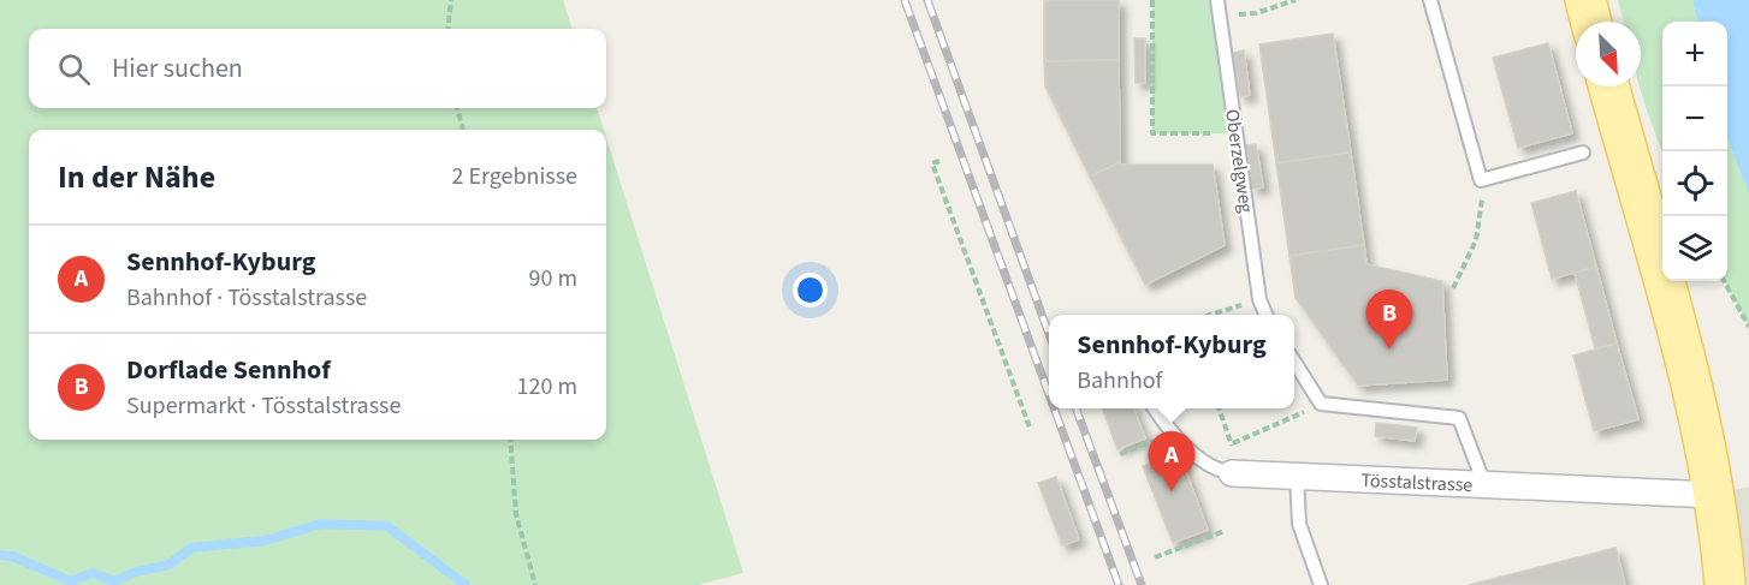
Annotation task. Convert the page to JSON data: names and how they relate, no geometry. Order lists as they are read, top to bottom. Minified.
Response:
{"streets":{"street":["Tösstalstrasse"],"lane":["Oberzelgweg"]},"north":"bottom right","page":{"map_buttons":["+","−"],"search":"Hier suchen","heading":["In der Nähe","2 Ergebnisse"],"list":[{"mark":"A","name":"Sennhof-Kyburg","note":"Bahnhof · Tösstalstrasse","value":"90 m"},{"mark":"B","name":"Dorflade Sennhof","note":"Supermarkt · Tösstalstrasse","value":"120 m"}],"pins":["B","A"],"popup":["Sennhof-Kyburg","Bahnhof"]}}
